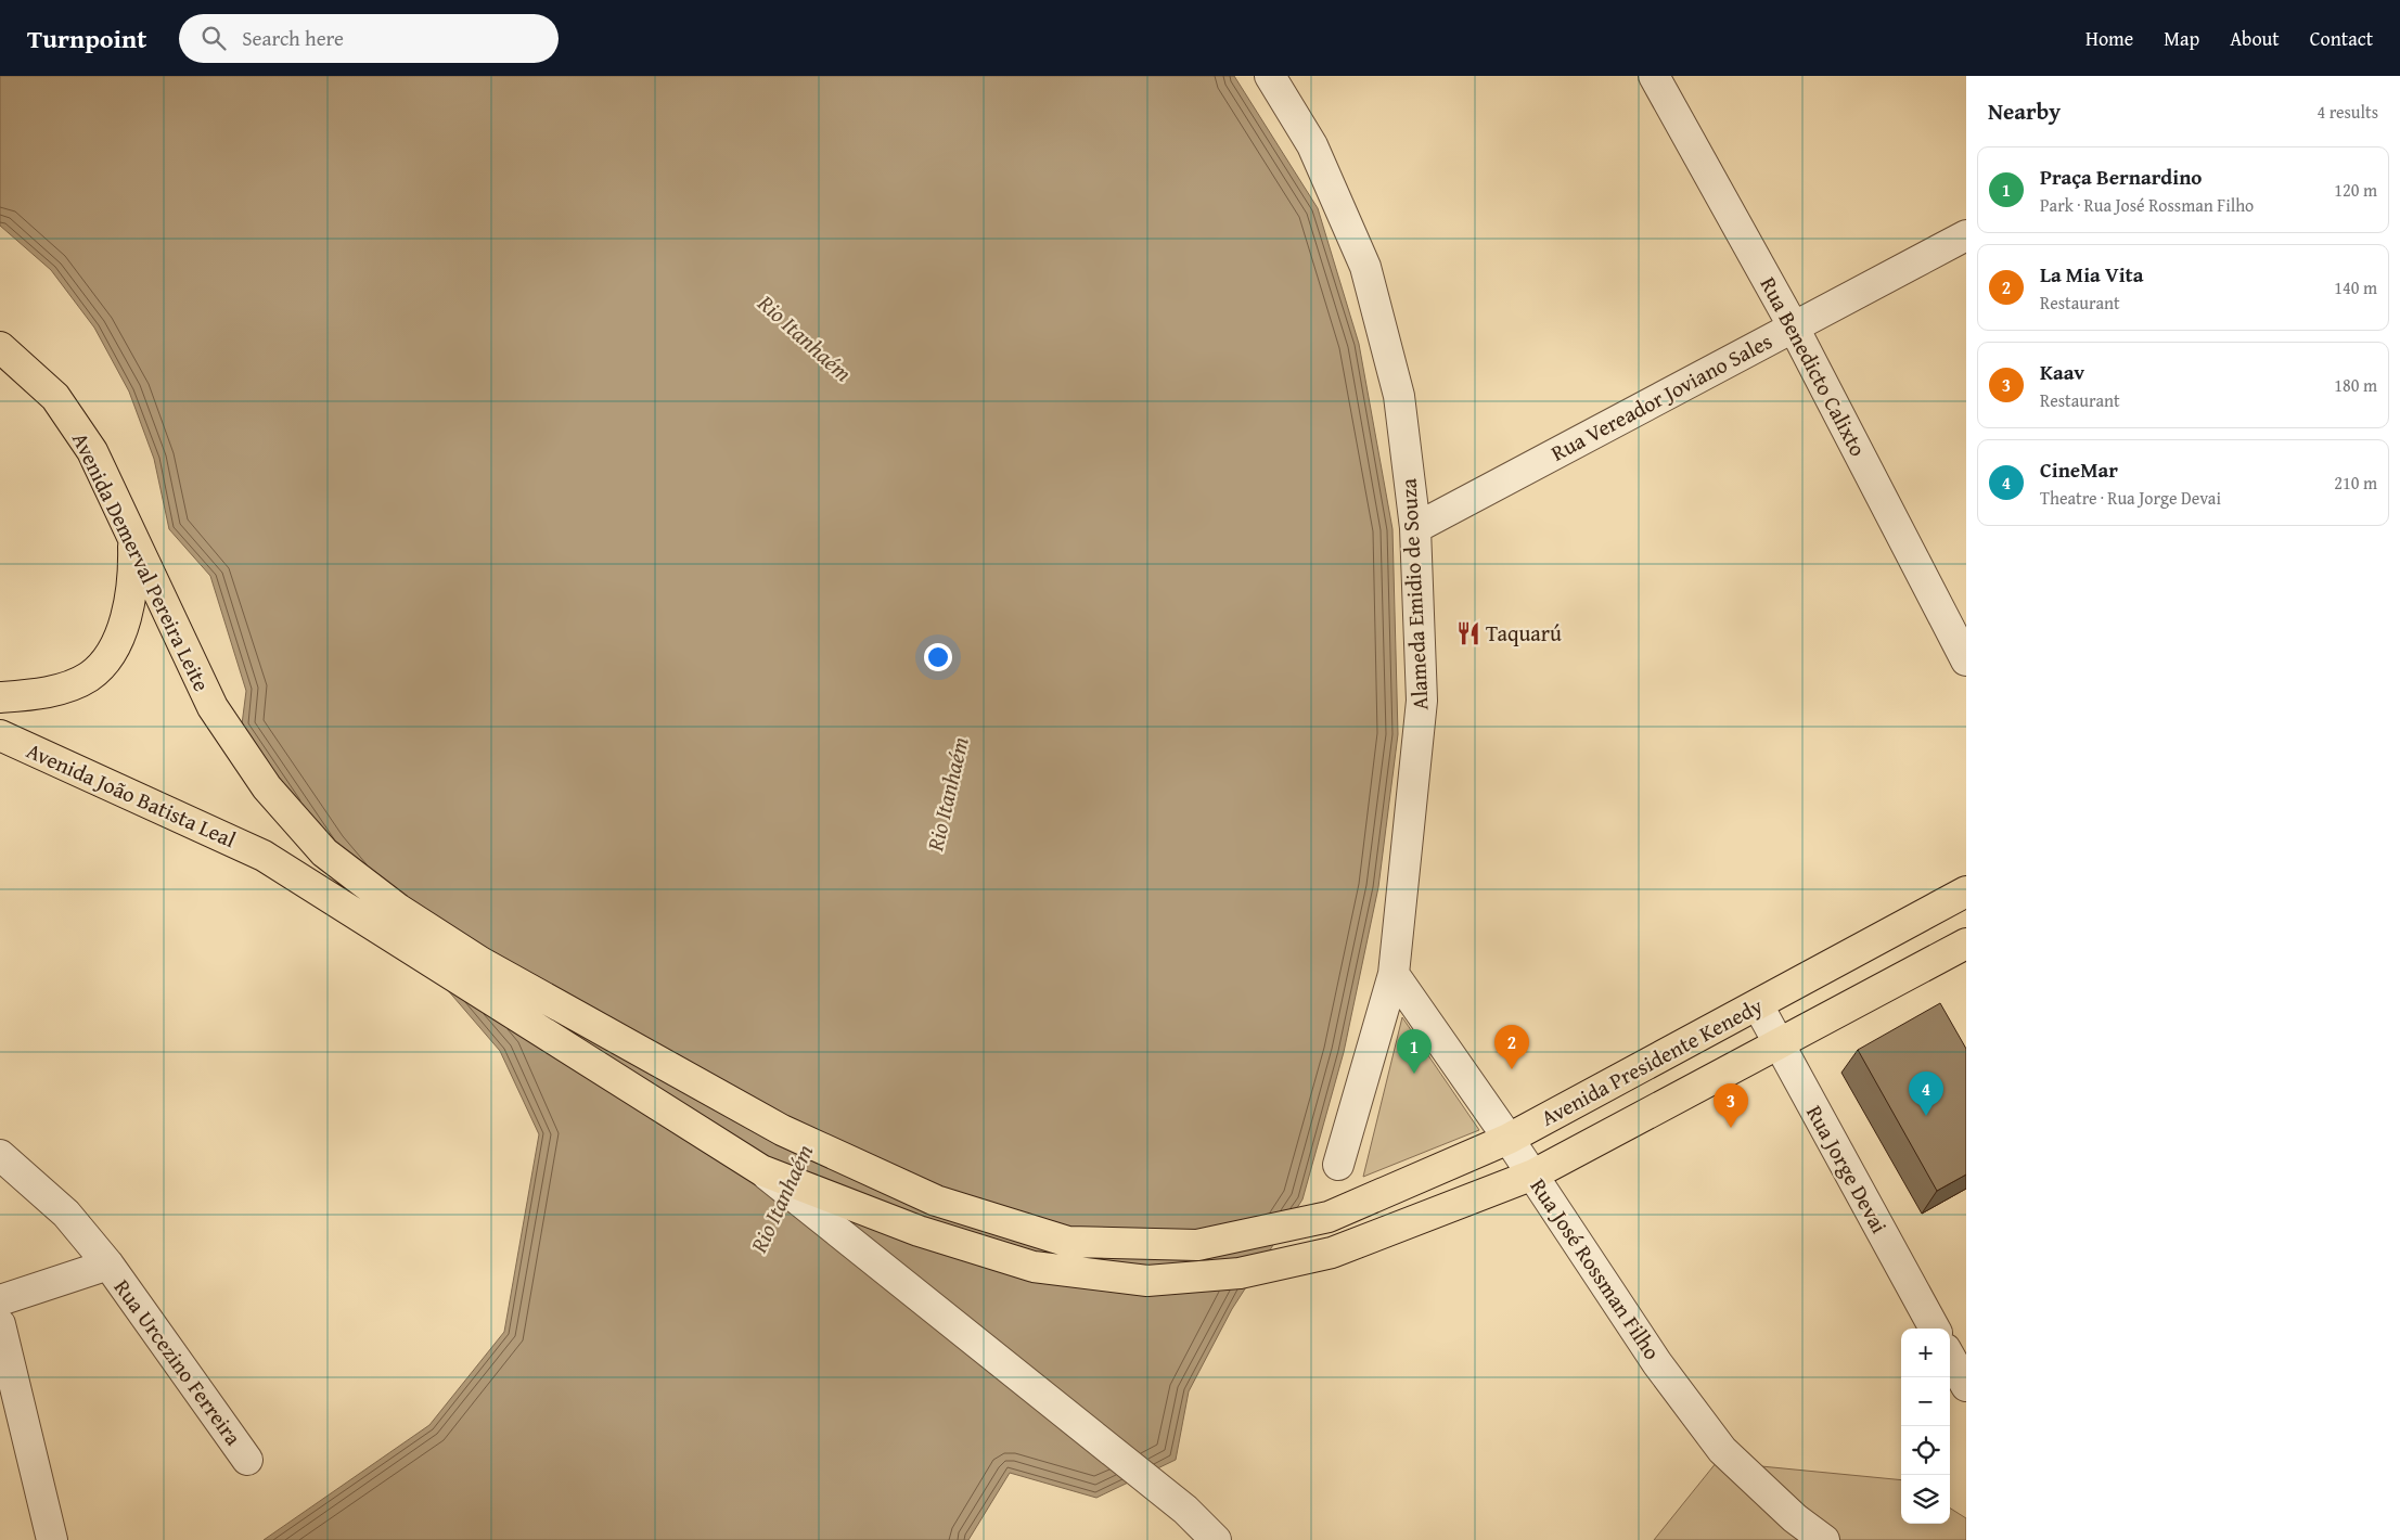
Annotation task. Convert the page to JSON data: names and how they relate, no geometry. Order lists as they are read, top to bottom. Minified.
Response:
{"streets":{"main road":["Avenida Demerval Pereira Leite","Avenida João Batista Leal","Avenida Presidente Kenedy"],"street":["Rua Benedicto Calixto","Rua Vereador Joviano Sales","Alameda Emidio de Souza","Rua Jorge Devai","Rua José Rossman Filho","Rua Urcezino Ferreira"]},"crossings":[["Rua Benedicto Calixto","Rua Vereador Joviano Sales"],["Rua Vereador Joviano Sales","Alameda Emidio de Souza"],["Avenida Demerval Pereira Leite","Avenida Presidente Kenedy"],["Alameda Emidio de Souza","Rua José Rossman Filho"],["Avenida João Batista Leal","Avenida Presidente Kenedy"],["Avenida Presidente Kenedy","Rua Jorge Devai"],["Avenida Presidente Kenedy","Rua José Rossman Filho"]],"water":["Rio Itanhaém"],"places":{"restaurant":["Taquarú"]},"page":{"header":"Turnpoint","search":"Search here","nav":["Home","Map","About","Contact"],"heading":["Nearby","4 results"],"list":[{"mark":"1","name":"Praça Bernardino","note":"Park · Rua José Rossman Filho","value":"120 m"},{"mark":"2","name":"La Mia Vita","note":"Restaurant","value":"140 m"},{"mark":"3","name":"Kaav","note":"Restaurant","value":"180 m"},{"mark":"4","name":"CineMar","note":"Theatre · Rua Jorge Devai","value":"210 m"}],"pins":["2","1","4","3"],"map_buttons":["+","−"]}}
